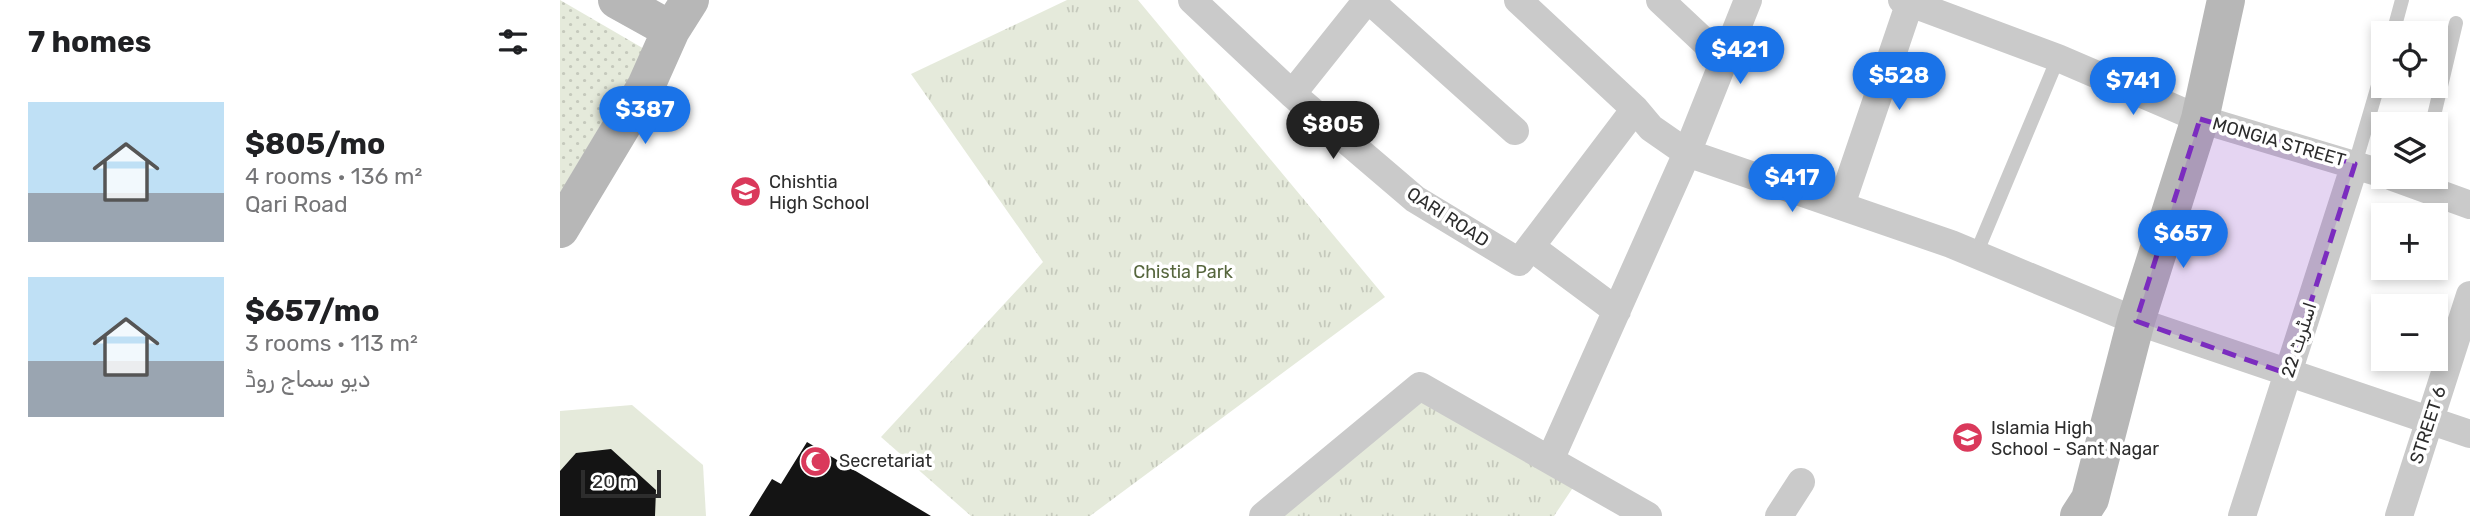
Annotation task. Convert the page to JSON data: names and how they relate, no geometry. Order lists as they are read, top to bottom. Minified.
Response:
{"streets":{"street":["MONGIA STREET","QARI ROAD","اسٹریٹ 22","STREET 6"]},"crossings":[["MONGIA STREET","اسٹریٹ 22"]],"parks":["Chistia Park"],"places":{"school or university":["Chishtia High School","Islamia High School - Sant Nagar"],"mosque":["Secretariat"]},"scale_bar":"20 m","page":{"heading":"7 homes","map_buttons":["+","−"],"price":["$421","$528","$741","$387","$805","$417","$657"],"list":[{"name":"$805/mo","note":"4 rooms · 136 m² · Qari Road"},{"name":"$657/mo","note":"3 rooms · 113 m² · دیو سماج روڈ"}],"scale":"20 m"}}
